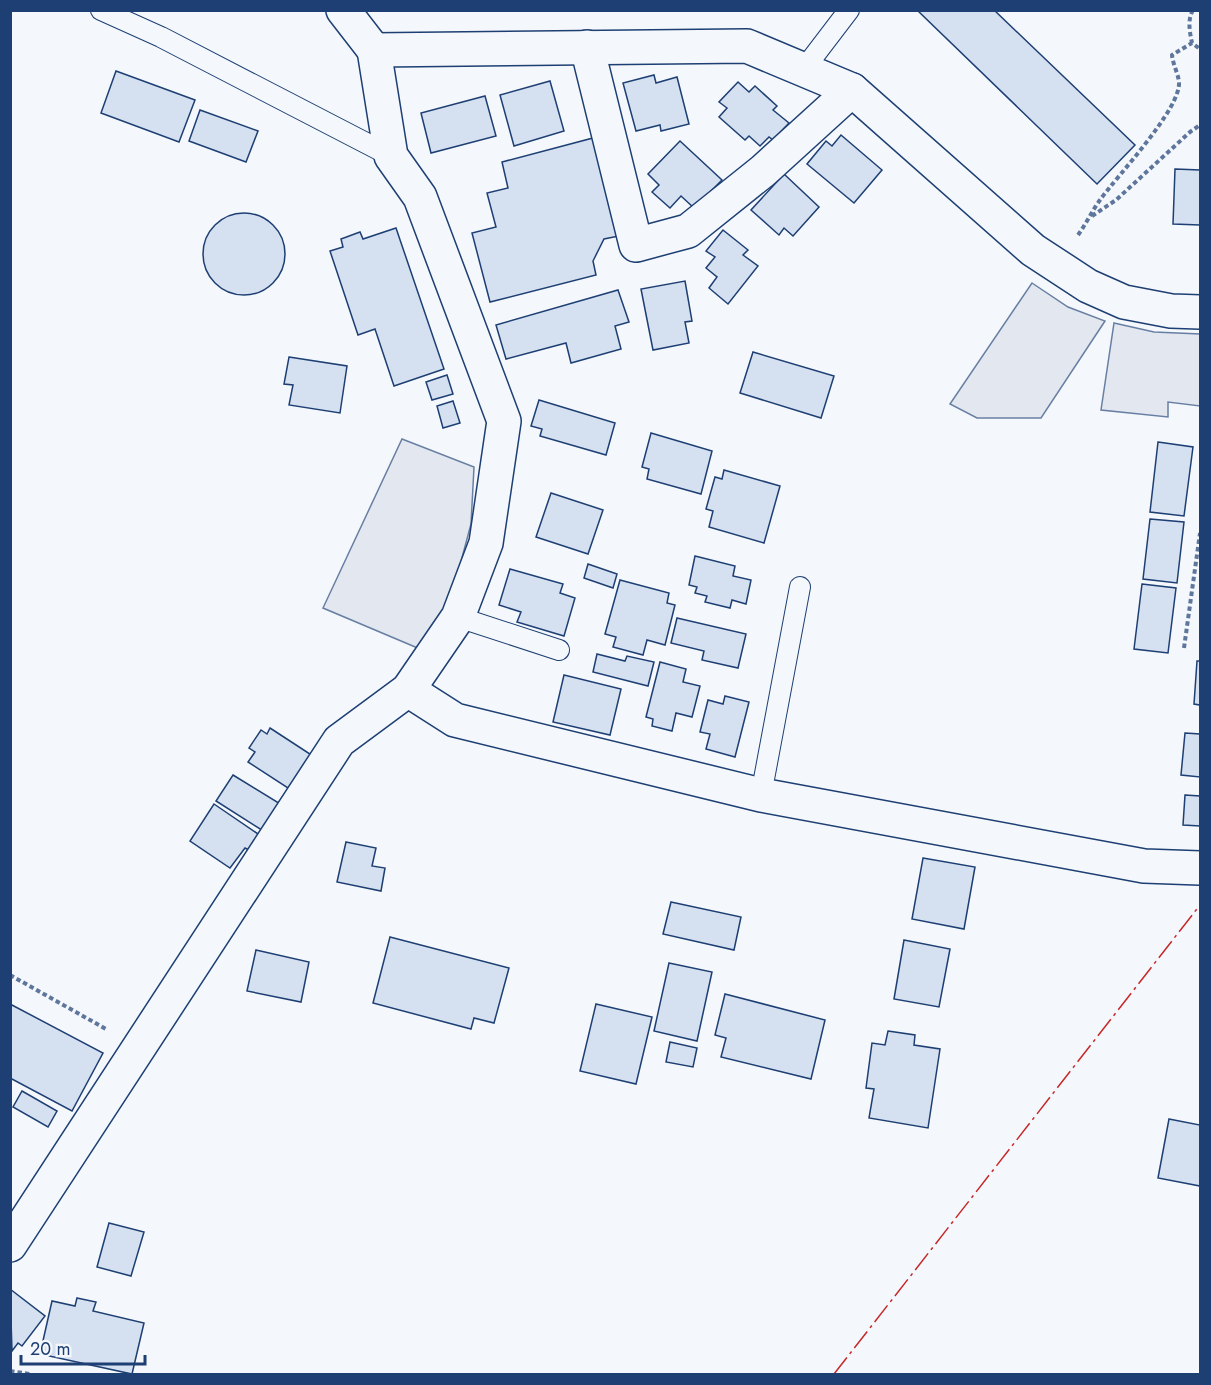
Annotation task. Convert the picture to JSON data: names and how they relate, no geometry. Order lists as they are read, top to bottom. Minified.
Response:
{"scale_bar":"20 m"}
